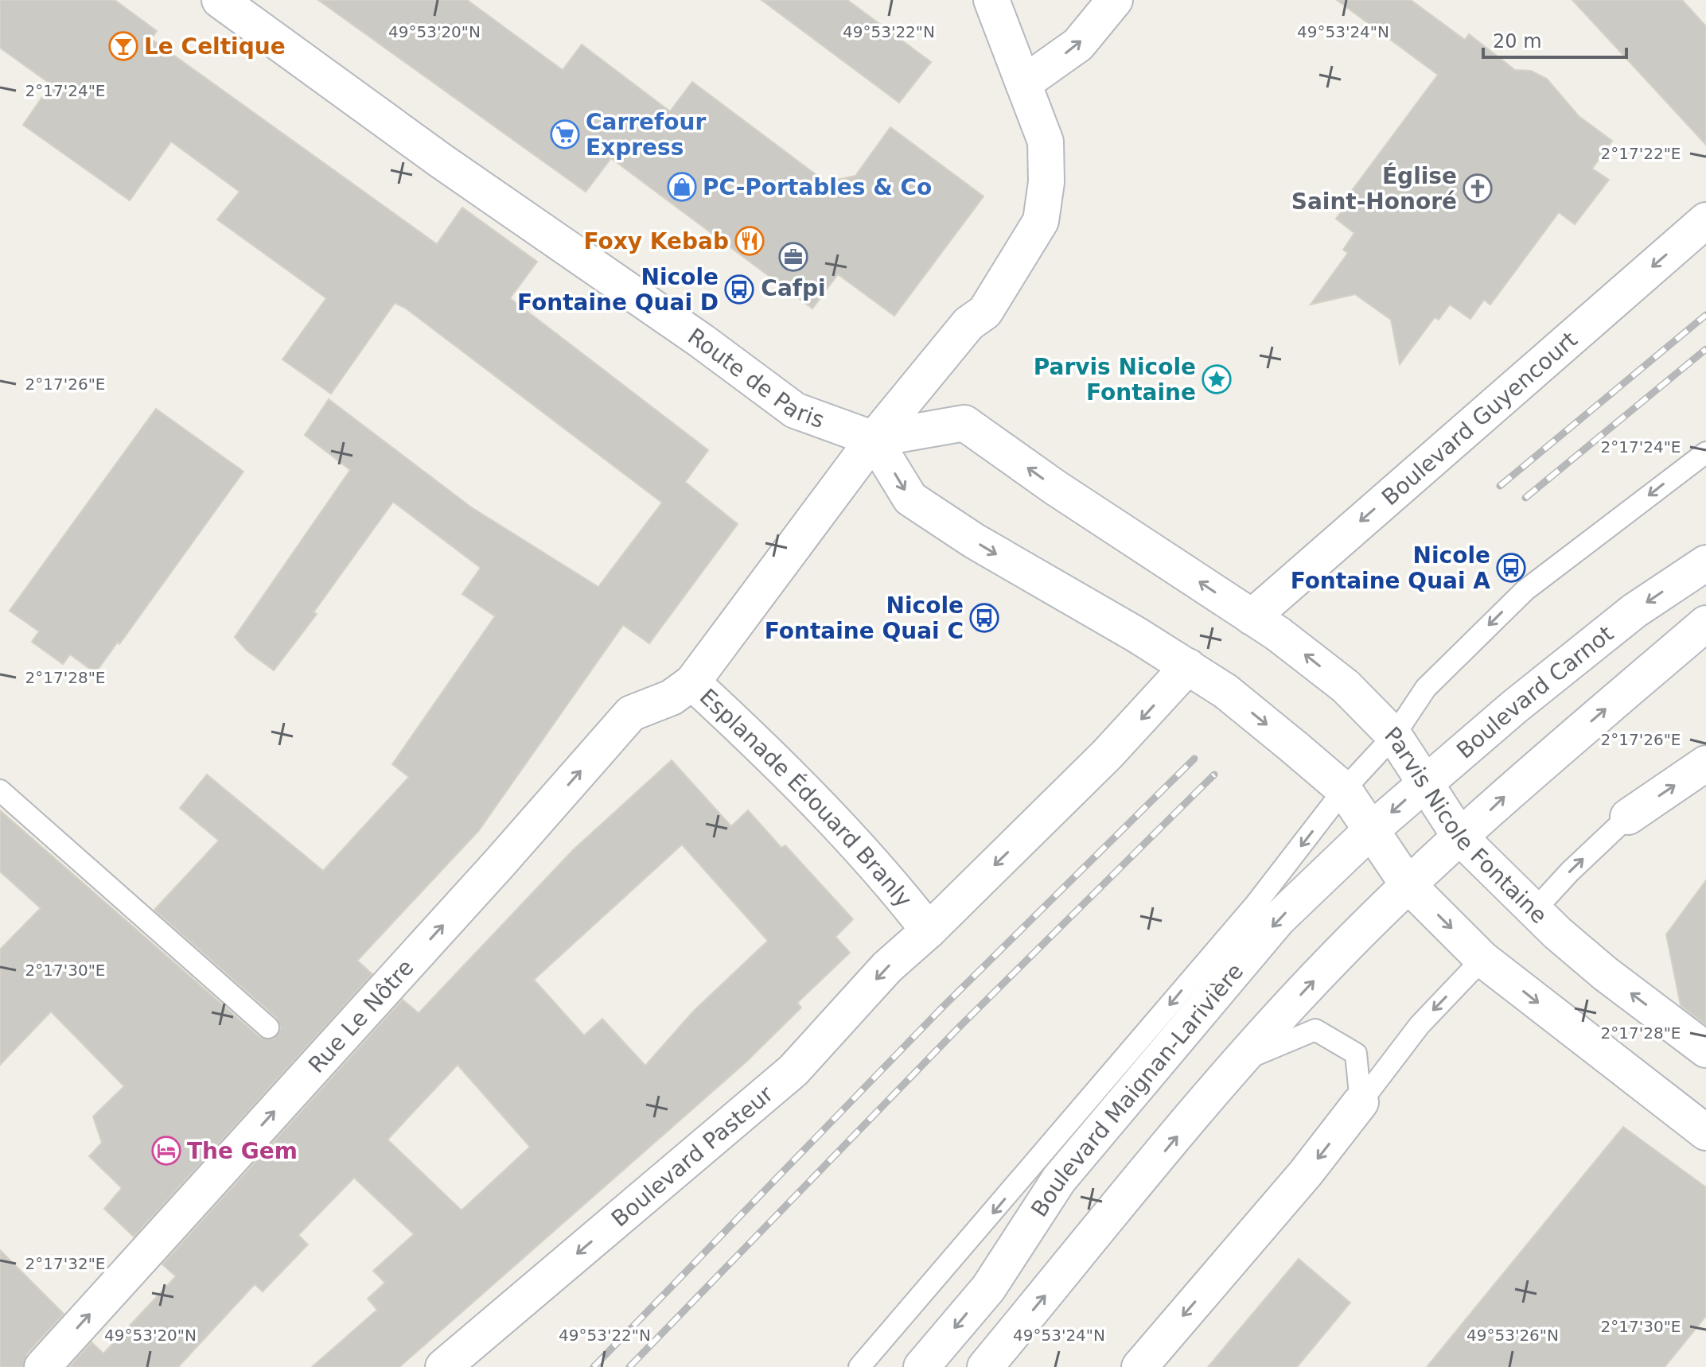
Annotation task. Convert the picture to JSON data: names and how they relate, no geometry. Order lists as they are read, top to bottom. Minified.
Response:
{"streets":{"main road":["Route de Paris","Boulevard Guyencourt","Boulevard Carnot","Esplanade Édouard Branly","Parvis Nicole Fontaine","Rue Le Nôtre","Boulevard Maignan-Larivière","Boulevard Pasteur"]},"crossings":[["Route de Paris","Esplanade Édouard Branly"],["Route de Paris","Parvis Nicole Fontaine"],["Boulevard Guyencourt","Parvis Nicole Fontaine"],["Boulevard Carnot","Parvis Nicole Fontaine"],["Boulevard Carnot","Boulevard Maignan-Larivière"],["Esplanade Édouard Branly","Parvis Nicole Fontaine"],["Esplanade Édouard Branly","Rue Le Nôtre"],["Esplanade Édouard Branly","Boulevard Pasteur"]],"one_way":["Rue Le Nôtre","Boulevard Pasteur"],"places":{"bar":["Le Celtique"],"supermarket":["Carrefour Express"],"shop":["PC-Portables & Co"],"church":["Église Saint-Honoré"],"restaurant":["Foxy Kebab"],"office":["Cafpi"],"bus stop":["Nicole Fontaine Quai D","Nicole Fontaine Quai A","Nicole Fontaine Quai C"],"place":["Parvis Nicole Fontaine"],"hotel":["The Gem"]},"scale_bar":"20 m","coordinates":["49°53'20\"N","49°53'22\"N","49°53'24\"N","2°17'24\"E","2°17'22\"E","2°17'26\"E","2°17'28\"E","2°17'30\"E","2°17'32\"E","49°53'26\"N"]}
